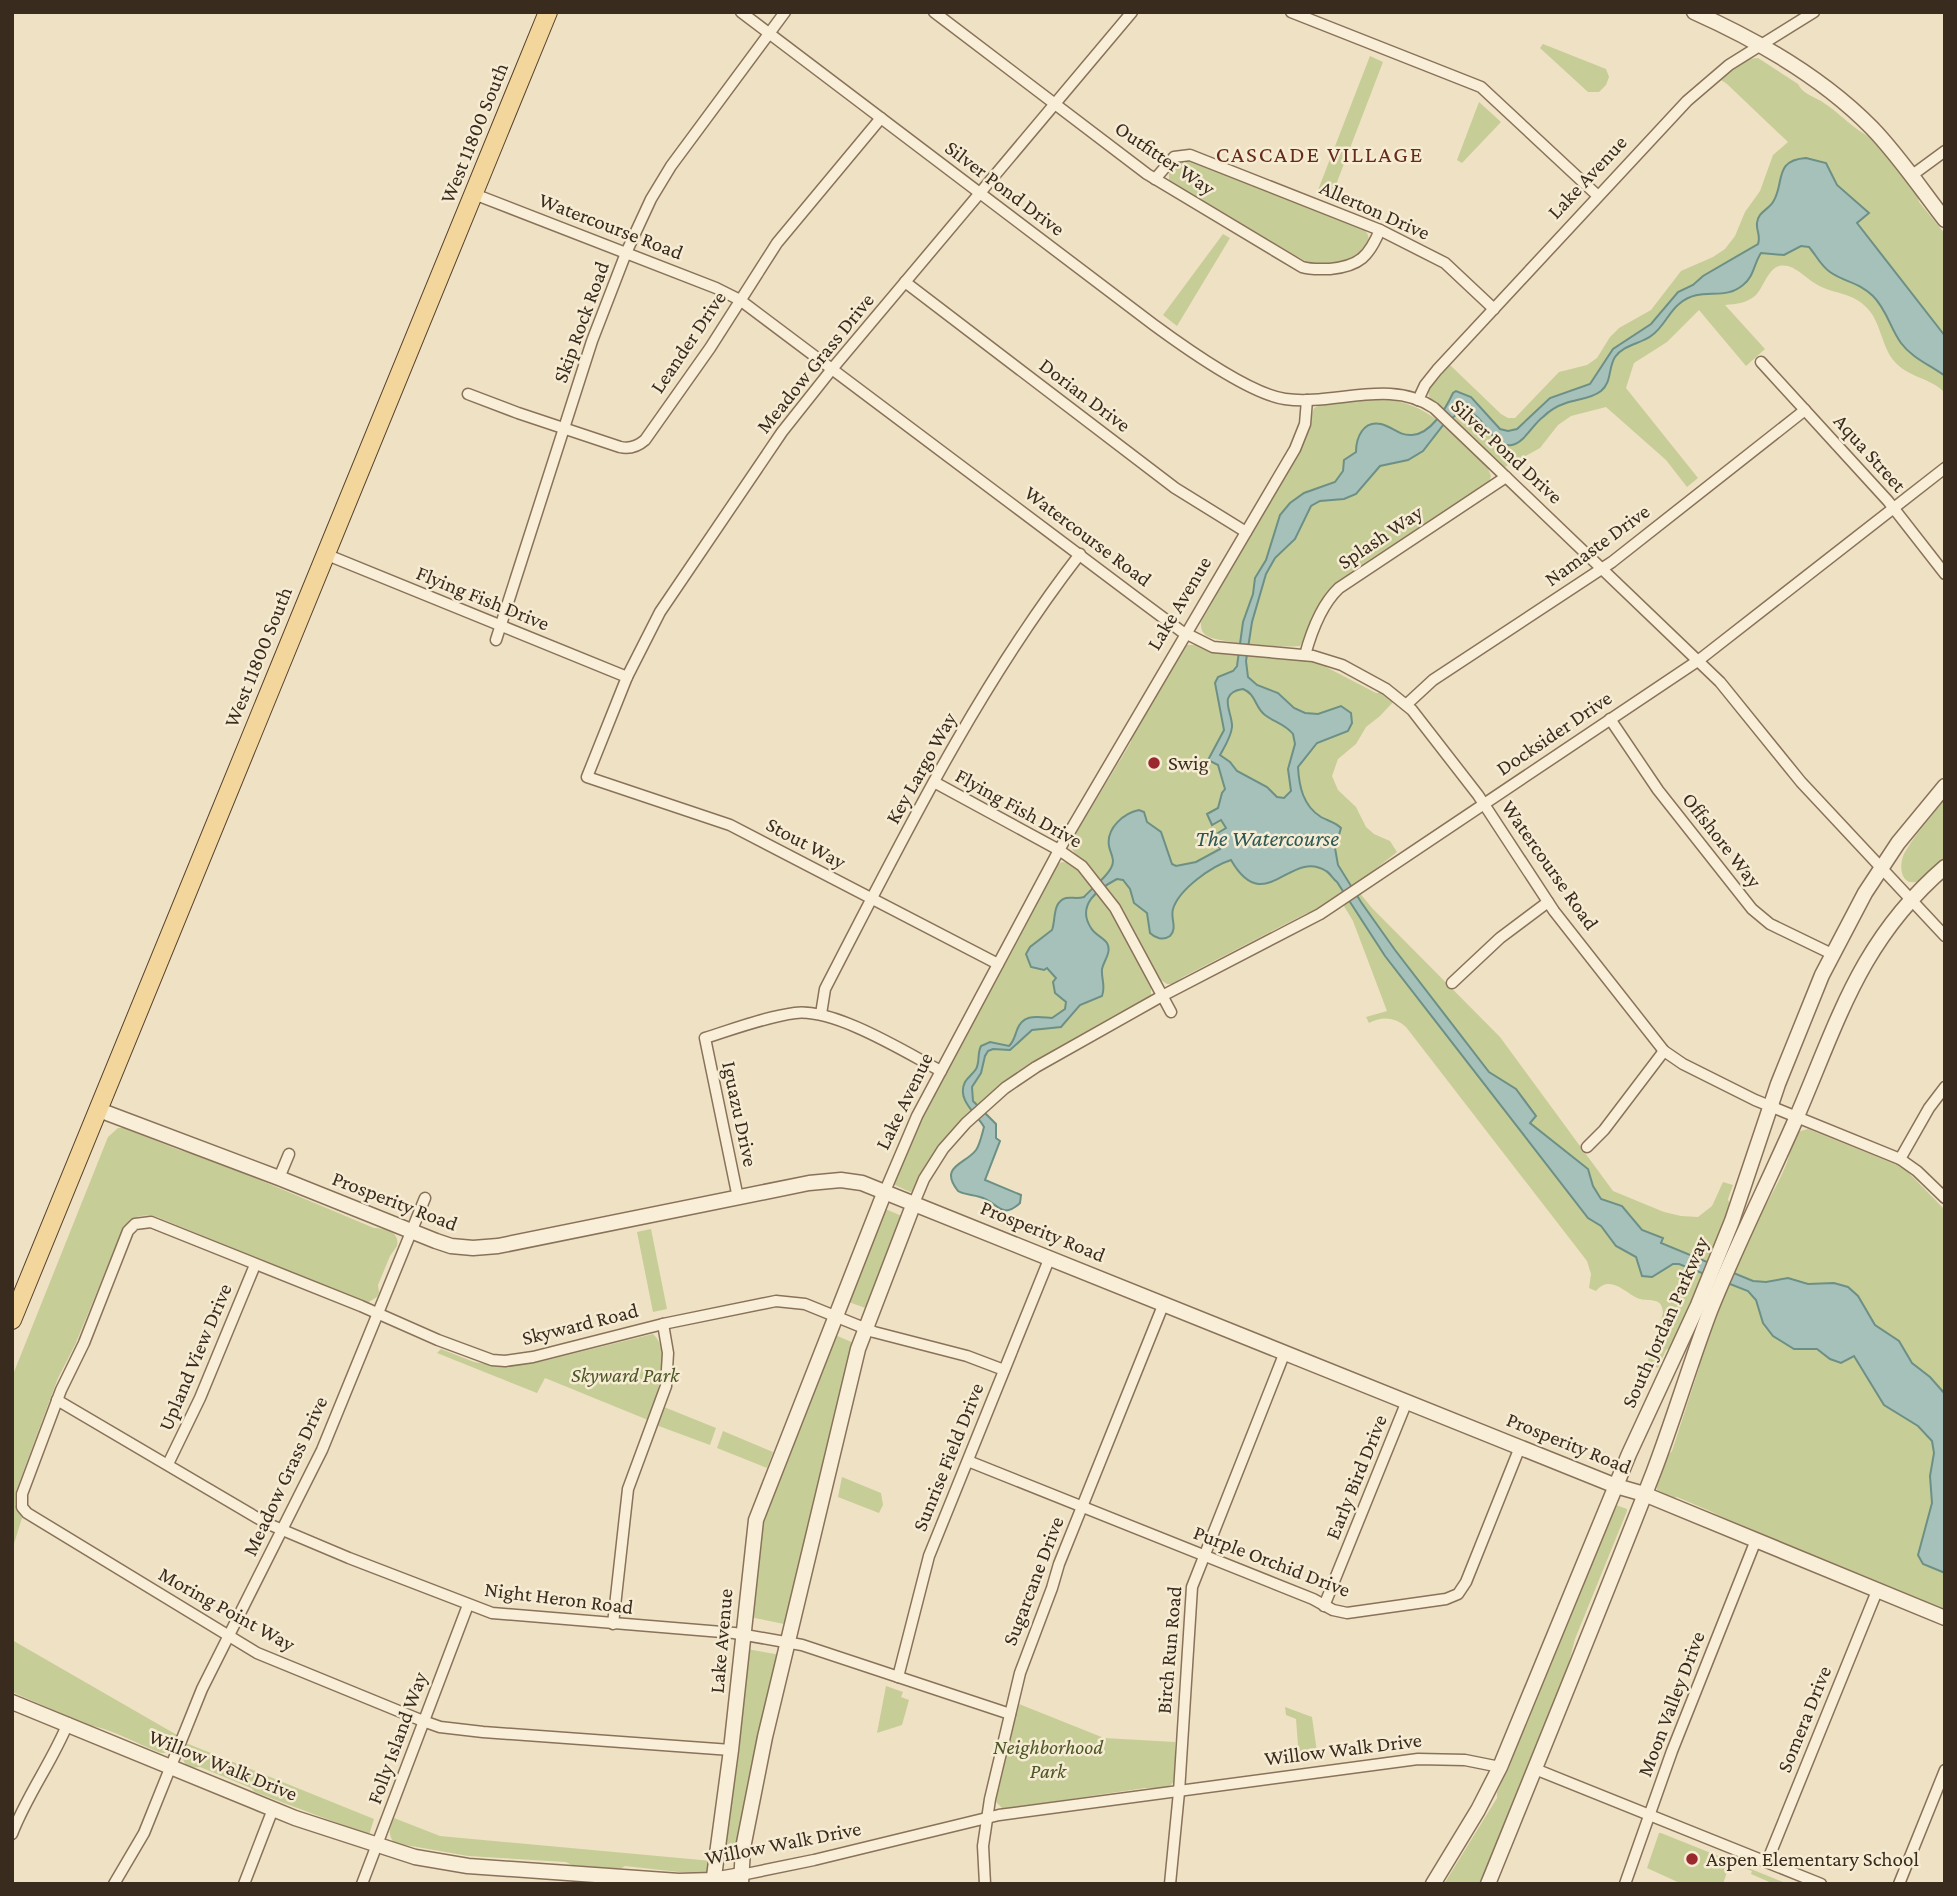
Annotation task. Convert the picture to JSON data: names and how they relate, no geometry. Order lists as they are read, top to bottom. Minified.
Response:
{"streets":{"main road":["West 11800 South"],"street":["Outfitter Way","Lake Avenue","Silver Pond Drive","Allerton Drive","Watercourse Road","Skip Rock Road","Leander Drive","Meadow Grass Drive","Dorian Drive","Aqua Street","Splash Way","Namaste Drive","Flying Fish Drive","Docksider Drive","Key Largo Way","Offshore Way","Stout Way","Iguazu Drive","Prosperity Road","South Jordan Parkway","Skyward Road","Upland View Drive","Sunrise Field Drive","Early Bird Drive","Purple Orchid Drive","Sugarcane Drive","Night Heron Road","Moring Point Way","Birch Run Road","Moon Valley Drive","Somera Drive","Folly Island Way","Willow Walk Drive"]},"crossings":[["West 11800 South","Watercourse Road"],["West 11800 South","Flying Fish Drive"],["West 11800 South","Prosperity Road"],["Outfitter Way","Allerton Drive"],["Outfitter Way","Meadow Grass Drive"],["Lake Avenue","Silver Pond Drive"],["Lake Avenue","Allerton Drive"],["Lake Avenue","Watercourse Road"],["Lake Avenue","Dorian Drive"],["Lake Avenue","Flying Fish Drive"],["Lake Avenue","Stout Way"],["Lake Avenue","Prosperity Road"],["Lake Avenue","Skyward Road"],["Lake Avenue","Night Heron Road"],["Lake Avenue","Moring Point Way"],["Lake Avenue","Willow Walk Drive"],["Silver Pond Drive","Skip Rock Road"],["Silver Pond Drive","Leander Drive"],["Silver Pond Drive","Meadow Grass Drive"],["Silver Pond Drive","Splash Way"],["Silver Pond Drive","Namaste Drive"],["Silver Pond Drive","Docksider Drive"],["Silver Pond Drive","South Jordan Parkway"],["Watercourse Road","Skip Rock Road"],["Watercourse Road","Leander Drive"],["Watercourse Road","Meadow Grass Drive"],["Watercourse Road","Splash Way"],["Watercourse Road","Namaste Drive"],["Watercourse Road","Docksider Drive"],["Watercourse Road","Key Largo Way"],["Watercourse Road","South Jordan Parkway"],["Skip Rock Road","Leander Drive"],["Skip Rock Road","Flying Fish Drive"],["Meadow Grass Drive","Dorian Drive"],["Meadow Grass Drive","Flying Fish Drive"],["Meadow Grass Drive","Stout Way"],["Meadow Grass Drive","Prosperity Road"],["Meadow Grass Drive","Skyward Road"],["Meadow Grass Drive","Night Heron Road"],["Meadow Grass Drive","Moring Point Way"],["Meadow Grass Drive","Willow Walk Drive"],["Aqua Street","Namaste Drive"],["Aqua Street","Docksider Drive"],["Flying Fish Drive","Docksider Drive"],["Flying Fish Drive","Key Largo Way"],["Docksider Drive","Offshore Way"],["Key Largo Way","Stout Way"],["Key Largo Way","Iguazu Drive"],["Offshore Way","South Jordan Parkway"],["Iguazu Drive","Prosperity Road"],["Prosperity Road","South Jordan Parkway"],["Prosperity Road","Sunrise Field Drive"],["Prosperity Road","Early Bird Drive"],["Prosperity Road","Purple Orchid Drive"],["Prosperity Road","Sugarcane Drive"],["Prosperity Road","Birch Run Road"],["Prosperity Road","Moon Valley Drive"],["Prosperity Road","Somera Drive"],["South Jordan Parkway","Willow Walk Drive"],["Skyward Road","Upland View Drive"],["Skyward Road","Sunrise Field Drive"],["Skyward Road","Moring Point Way"],["Upland View Drive","Night Heron Road"],["Sunrise Field Drive","Purple Orchid Drive"],["Sunrise Field Drive","Night Heron Road"],["Early Bird Drive","Purple Orchid Drive"],["Purple Orchid Drive","Sugarcane Drive"],["Purple Orchid Drive","Birch Run Road"],["Sugarcane Drive","Night Heron Road"],["Sugarcane Drive","Willow Walk Drive"],["Night Heron Road","Moring Point Way"],["Night Heron Road","Folly Island Way"],["Moring Point Way","Folly Island Way"],["Birch Run Road","Willow Walk Drive"],["Folly Island Way","Willow Walk Drive"]],"districts":["CASCADE VILLAGE"],"water":["The Watercourse"],"parks":["Skyward Park","Neighborhood Park"],"places":["Swig","Aspen Elementary School"]}
